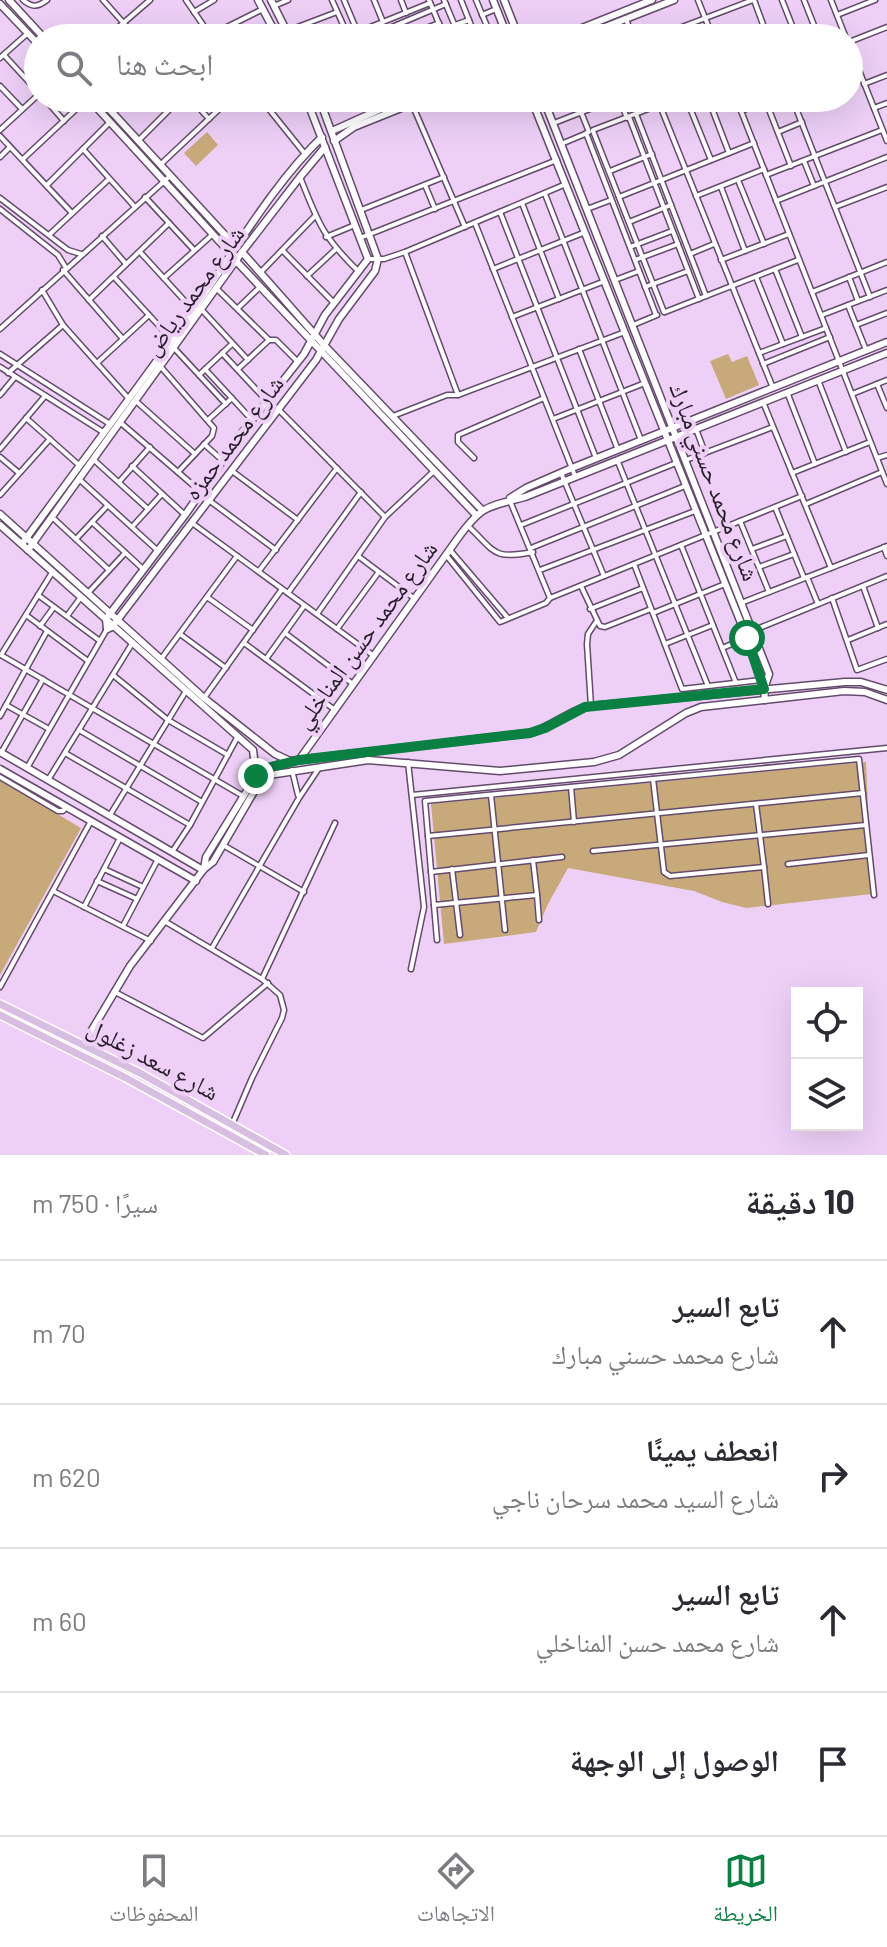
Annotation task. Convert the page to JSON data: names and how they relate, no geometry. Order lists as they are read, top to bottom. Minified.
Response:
{"streets":{"main road":["شارع سعد زغلول"],"street":["شارع محمد رياض","شارع محمد حمزه","شارع محمد حسني مبارك","شارع محمد حسن المناخلي"]},"crossings":[["شارع محمد حسن المناخلي","شارع سعد زغلول"]],"page":{"search":"ابحث هنا","heading":["10 دقيقة","سيرًا · 750 m"],"list":[["تابع السير","شارع محمد حسني مبارك","70 m"],["انعطف يمينًا","شارع السيد محمد سرحان ناجي","620 m"],["تابع السير","شارع محمد حسن المناخلي","60 m"],"الوصول إلى الوجهة"],"nav":["الخريطة","الاتجاهات","المحفوظات"]}}
